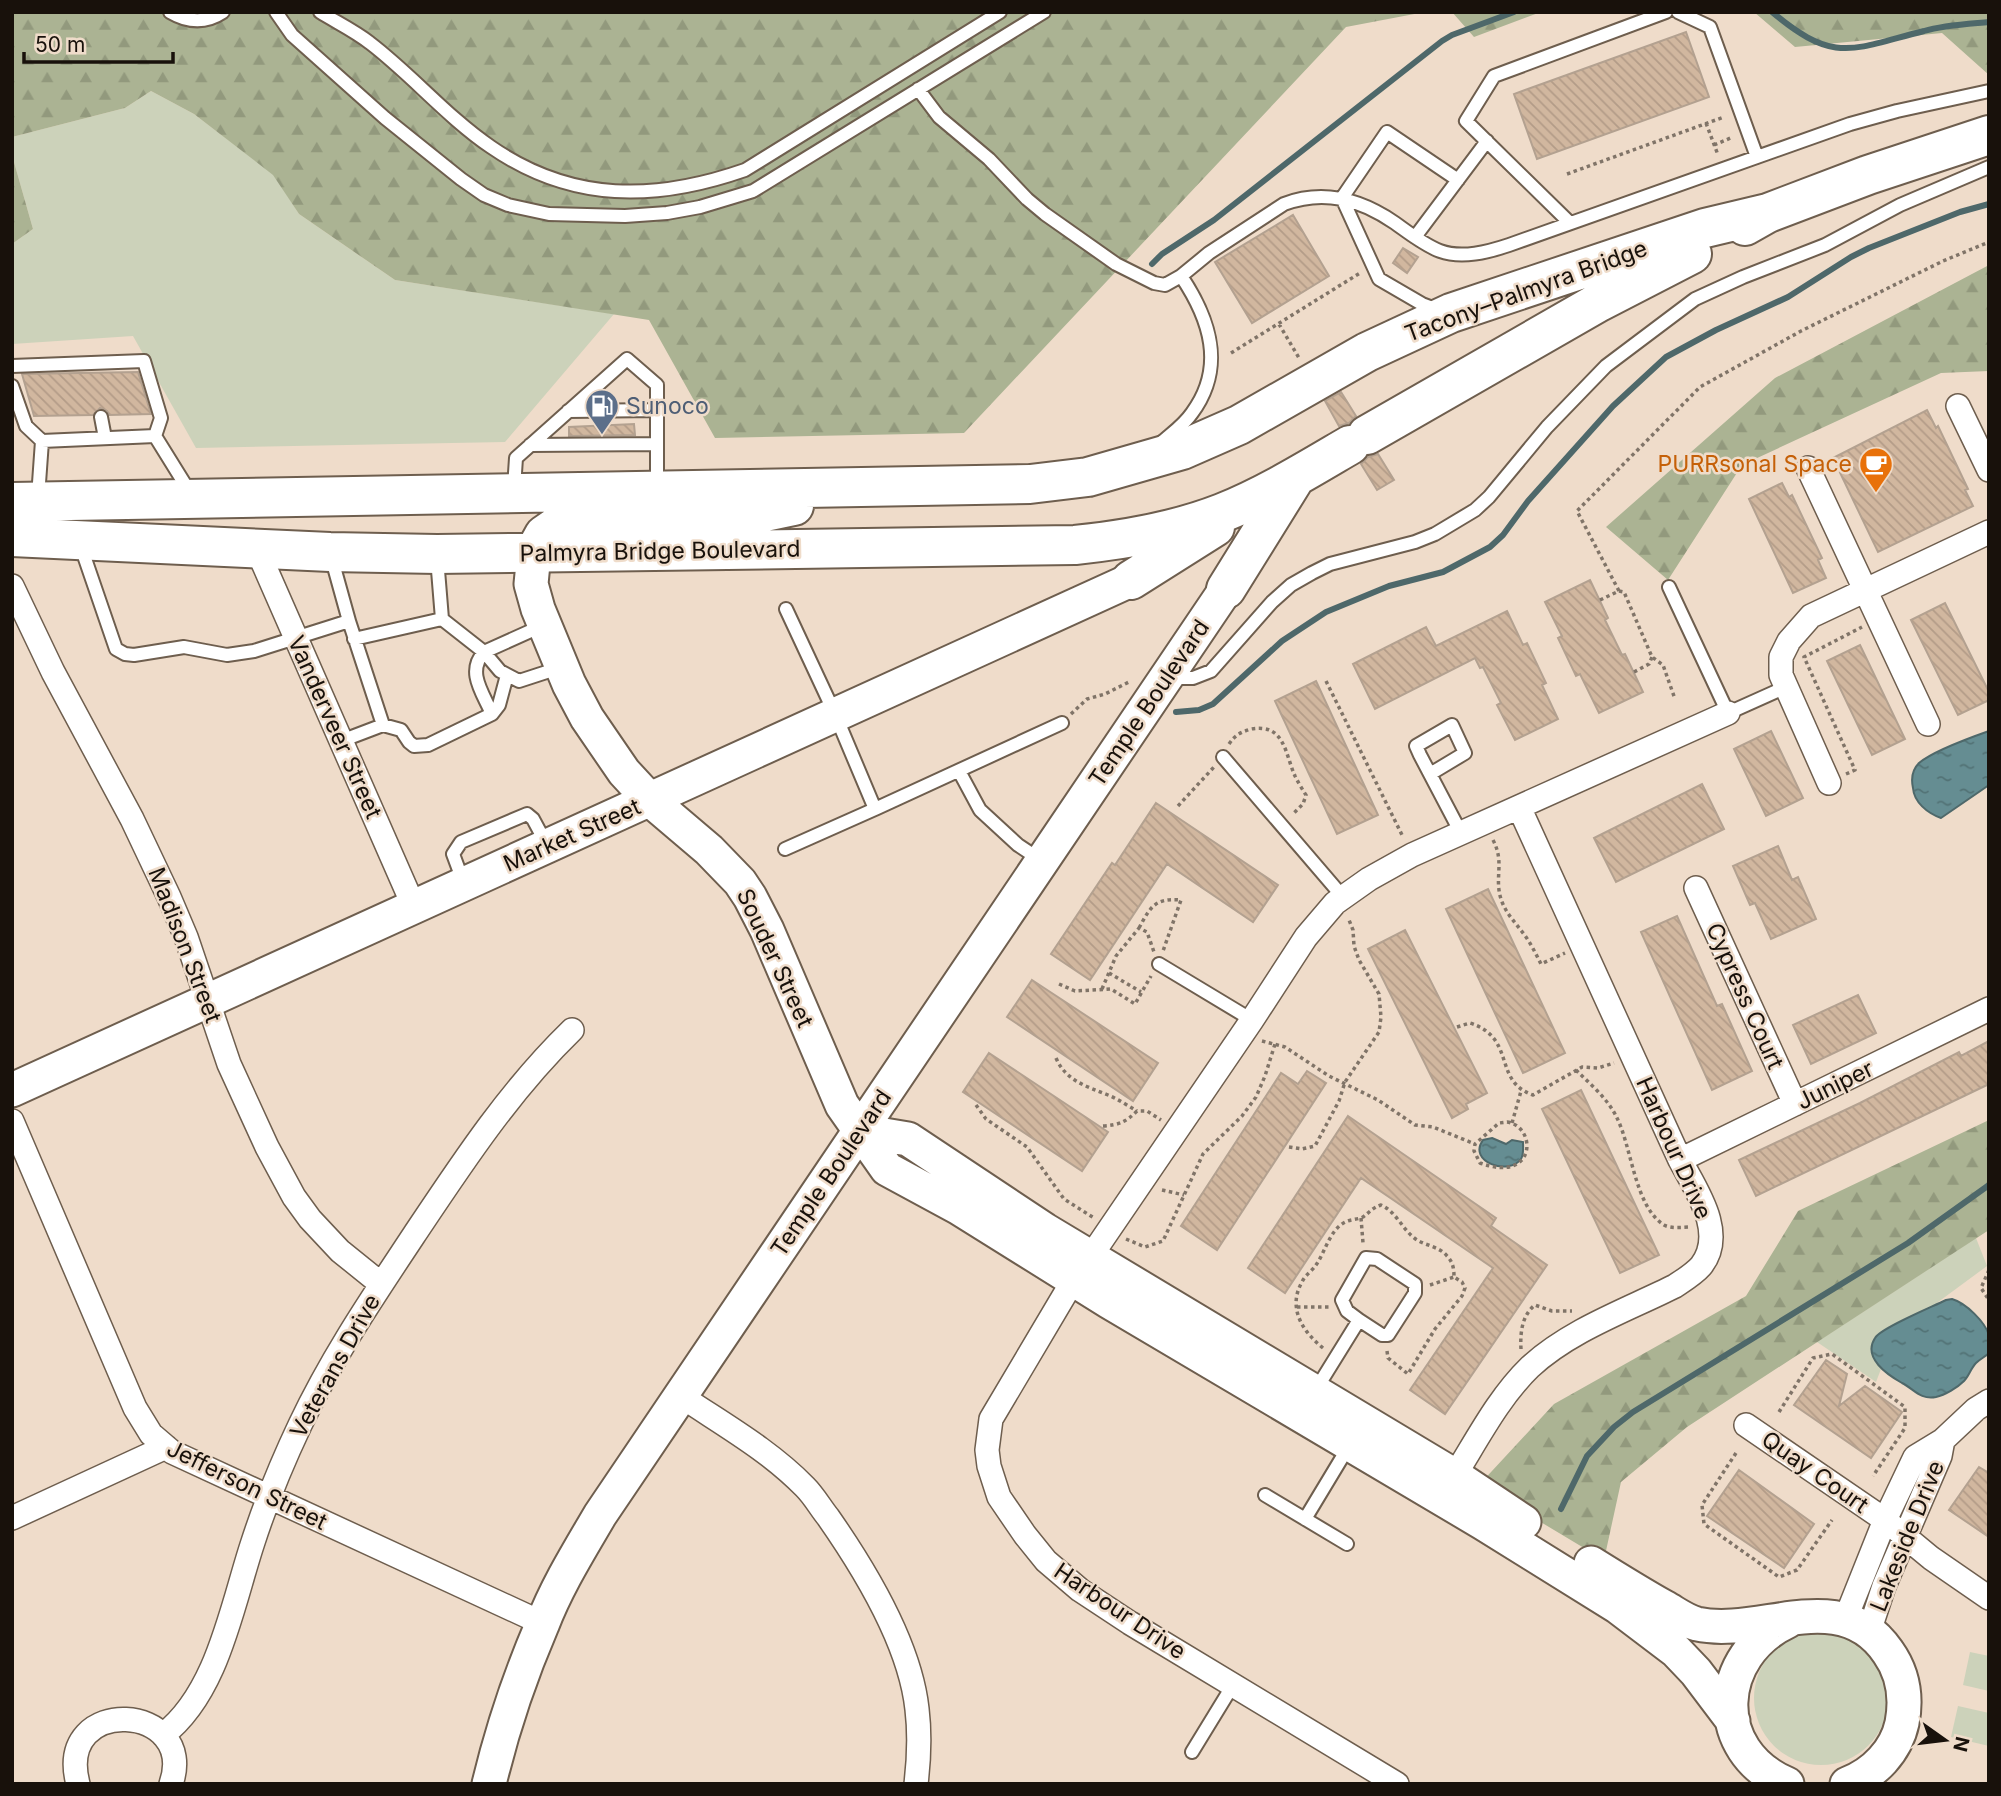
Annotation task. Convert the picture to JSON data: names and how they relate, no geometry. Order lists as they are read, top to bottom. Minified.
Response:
{"streets":{"highway":["Tacony–Palmyra Bridge","Palmyra Bridge Boulevard"],"street":["Temple Boulevard","Vanderveer Street","Market Street","Madison Street","Souder Street","Cypress Court","Juniper","Harbour Drive","Veterans Drive","Quay Court","Jefferson Street","Lakeside Drive"]},"crossings":[["Tacony–Palmyra Bridge","Palmyra Bridge Boulevard"],["Palmyra Bridge Boulevard","Vanderveer Street"],["Palmyra Bridge Boulevard","Souder Street"],["Temple Boulevard","Souder Street"],["Temple Boulevard","Jefferson Street"],["Vanderveer Street","Market Street"],["Market Street","Madison Street"],["Market Street","Souder Street"],["Madison Street","Veterans Drive"],["Cypress Court","Juniper"],["Juniper","Harbour Drive"],["Veterans Drive","Jefferson Street"],["Quay Court","Lakeside Drive"]],"places":{"fuel station":["Sunoco"],"cafe":["PURRsonal Space"]},"scale_bar":"50 m","north":"right"}
